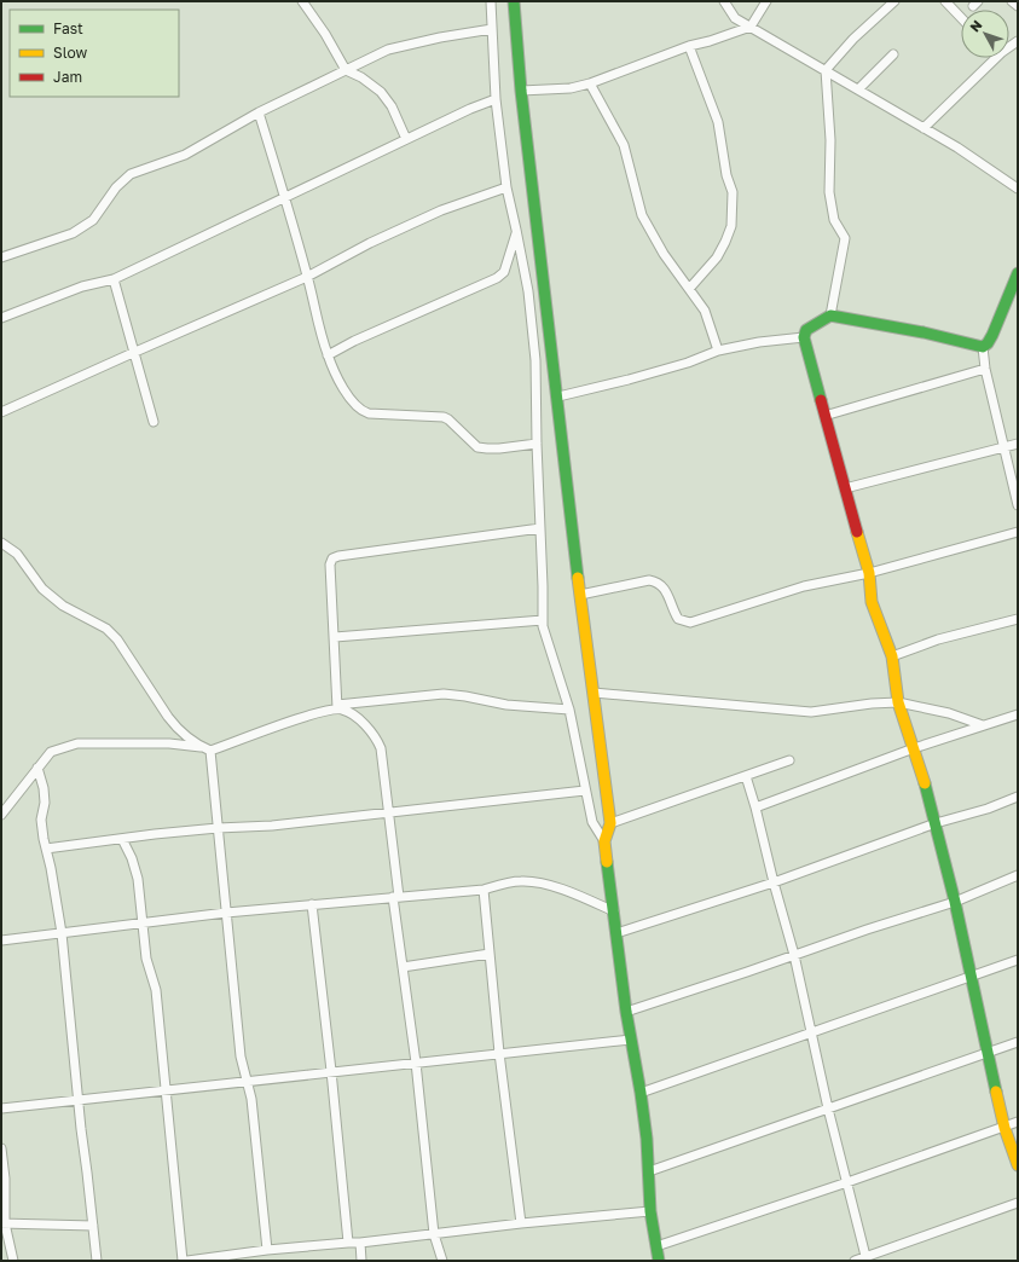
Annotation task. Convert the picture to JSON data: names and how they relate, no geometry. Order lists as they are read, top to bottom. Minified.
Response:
{"legend":["Fast","Slow","Jam"],"north":"top left"}
